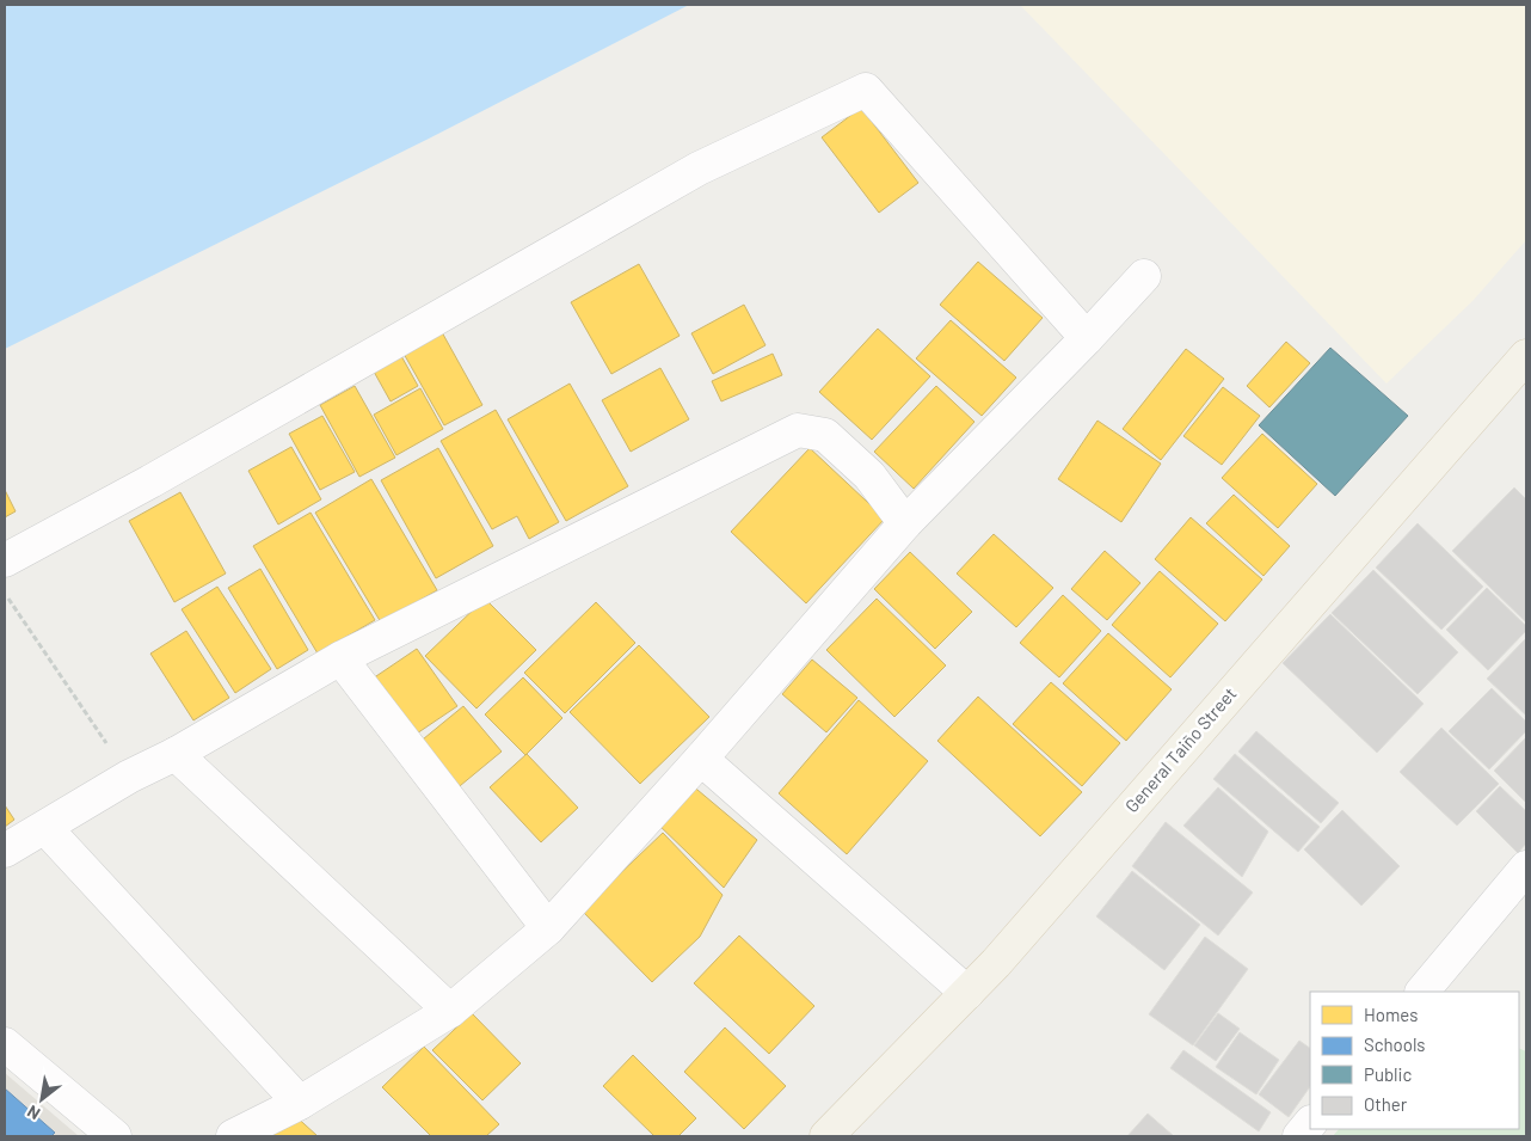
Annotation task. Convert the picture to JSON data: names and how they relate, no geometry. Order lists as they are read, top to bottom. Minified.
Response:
{"streets":{"main road":["General Taiño Street"]},"legend":["Homes","Schools","Public","Other"],"north":"bottom left"}
